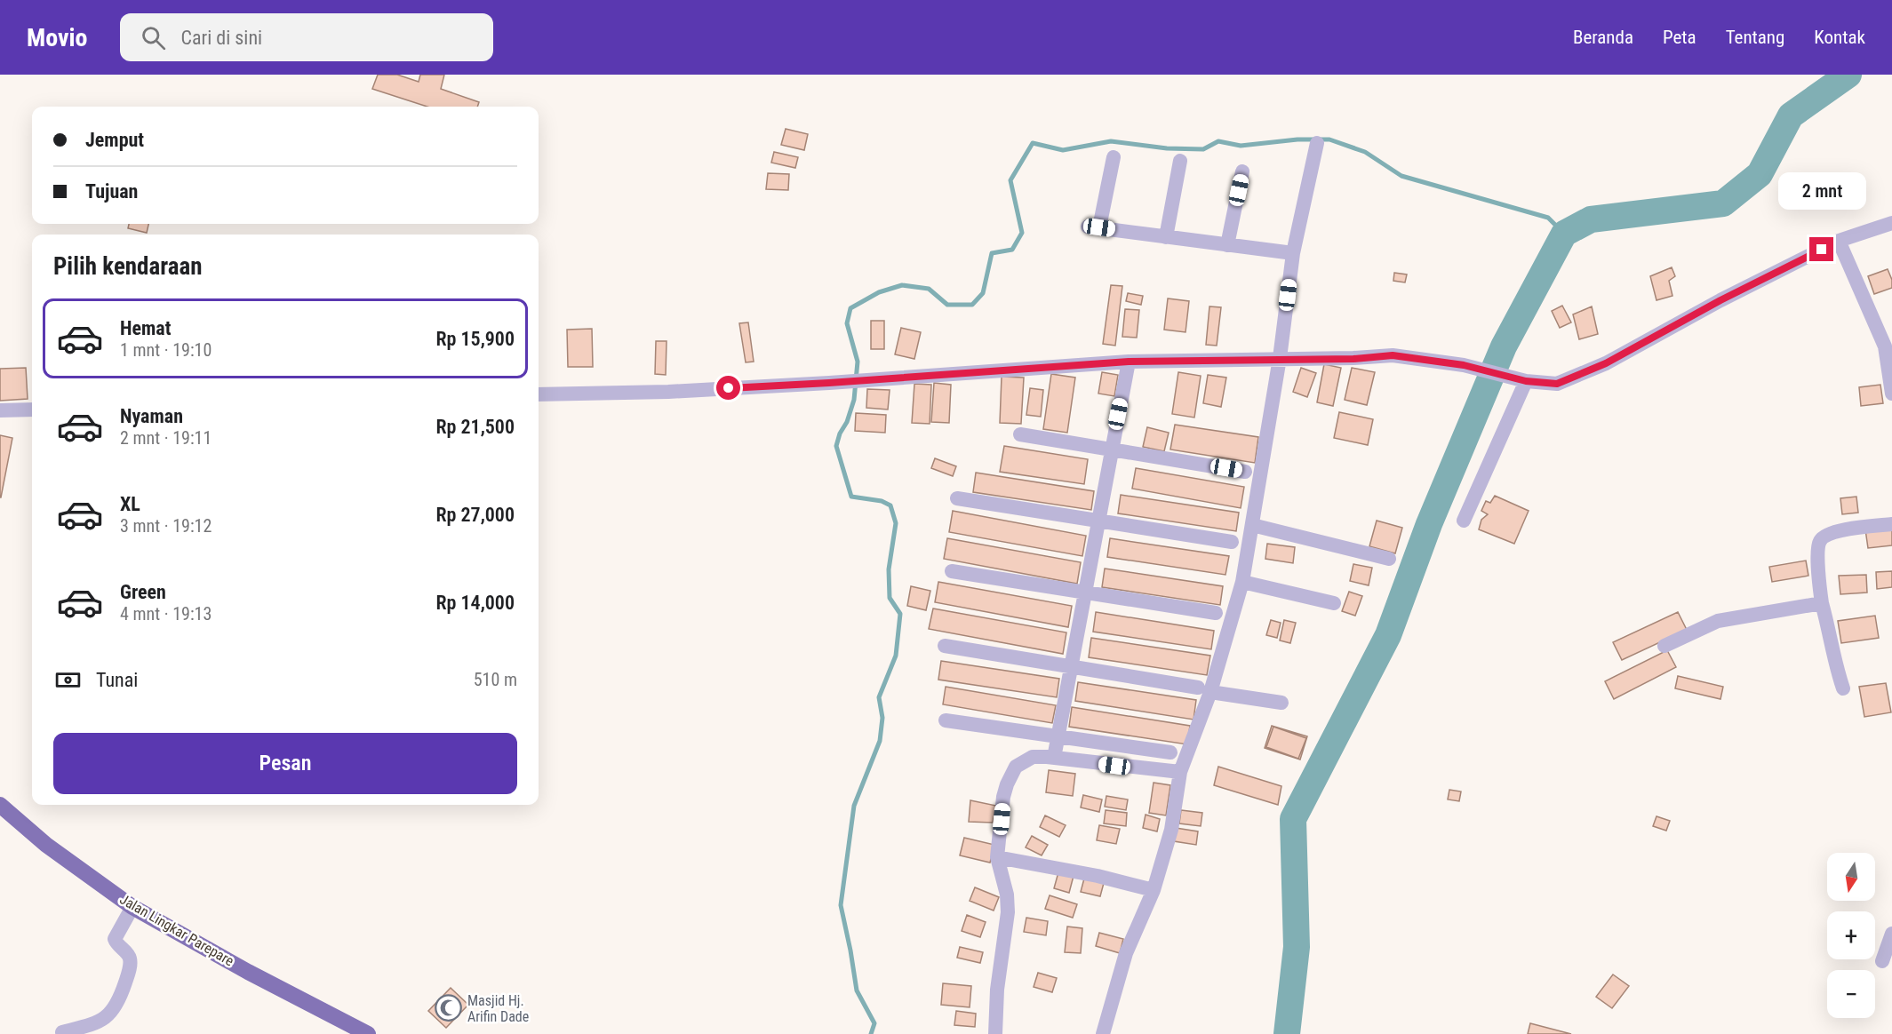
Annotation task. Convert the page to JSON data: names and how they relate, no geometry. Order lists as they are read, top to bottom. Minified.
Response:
{"streets":{"highway":["Jalan Lingkar Parepare"]},"places":{"mosque":["Masjid Hj. Arifin Dade"]},"north":"bottom","page":{"header":"Movio","search":"Cari di sini","nav":["Beranda","Peta","Tentang","Kontak"],"banner":["Jemput","Tujuan"],"bubble":"2 mnt","heading":"Pilih kendaraan","list":[{"name":"Hemat","note":"1 mnt · 19:10","value":"Rp 15,900"},{"name":"Nyaman","note":"2 mnt · 19:11","value":"Rp 21,500"},{"name":"XL","note":"3 mnt · 19:12","value":"Rp 27,000"},{"name":"Green","note":"4 mnt · 19:13","value":"Rp 14,000"}],"pay":["Tunai","510 m"],"buttons":"Pesan","map_buttons":["+","−"]}}
